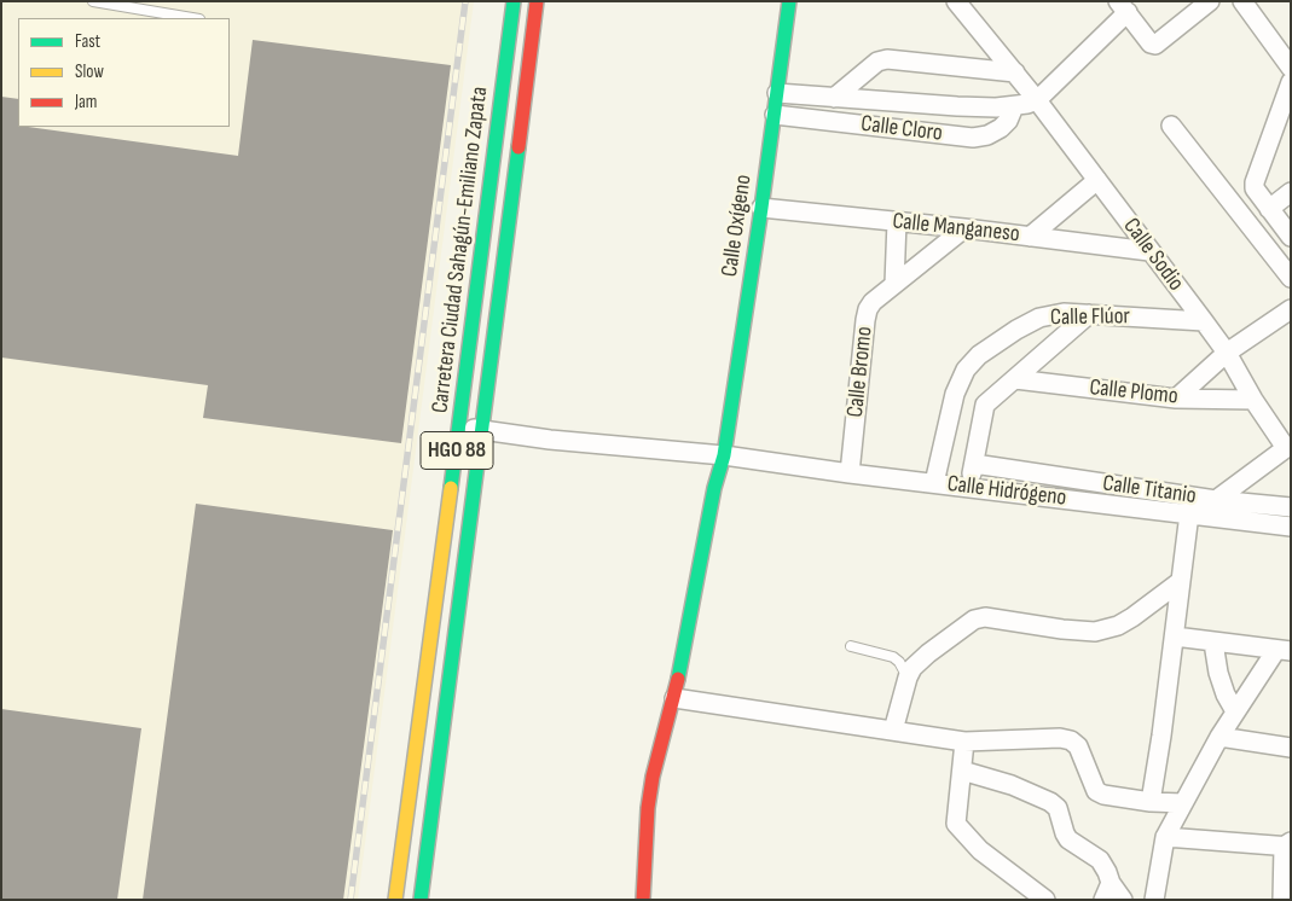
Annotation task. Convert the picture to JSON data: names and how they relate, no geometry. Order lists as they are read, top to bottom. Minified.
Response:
{"streets":{"main road":["Calle Oxígeno","Carretera Ciudad Sahagún-Emiliano Zapata","HGO 88"],"street":["Calle Cloro","Calle Manganeso","Calle Sodio","Calle Flúor","Calle Bromo","Calle Plomo","Calle Titanio","Calle Hidrógeno"]},"crossings":[["Calle Cloro","Calle Oxígeno"],["Calle Oxígeno","Calle Manganeso"],["Calle Oxígeno","Calle Hidrógeno"],["Calle Manganeso","Calle Sodio"],["Calle Manganeso","Calle Bromo"],["Carretera Ciudad Sahagún-Emiliano Zapata","Calle Hidrógeno"],["Calle Sodio","Calle Flúor"],["Calle Sodio","Calle Plomo"],["Calle Sodio","Calle Titanio"],["Calle Flúor","Calle Hidrógeno"],["Calle Bromo","Calle Hidrógeno"]],"legend":["Fast","Slow","Jam"]}
